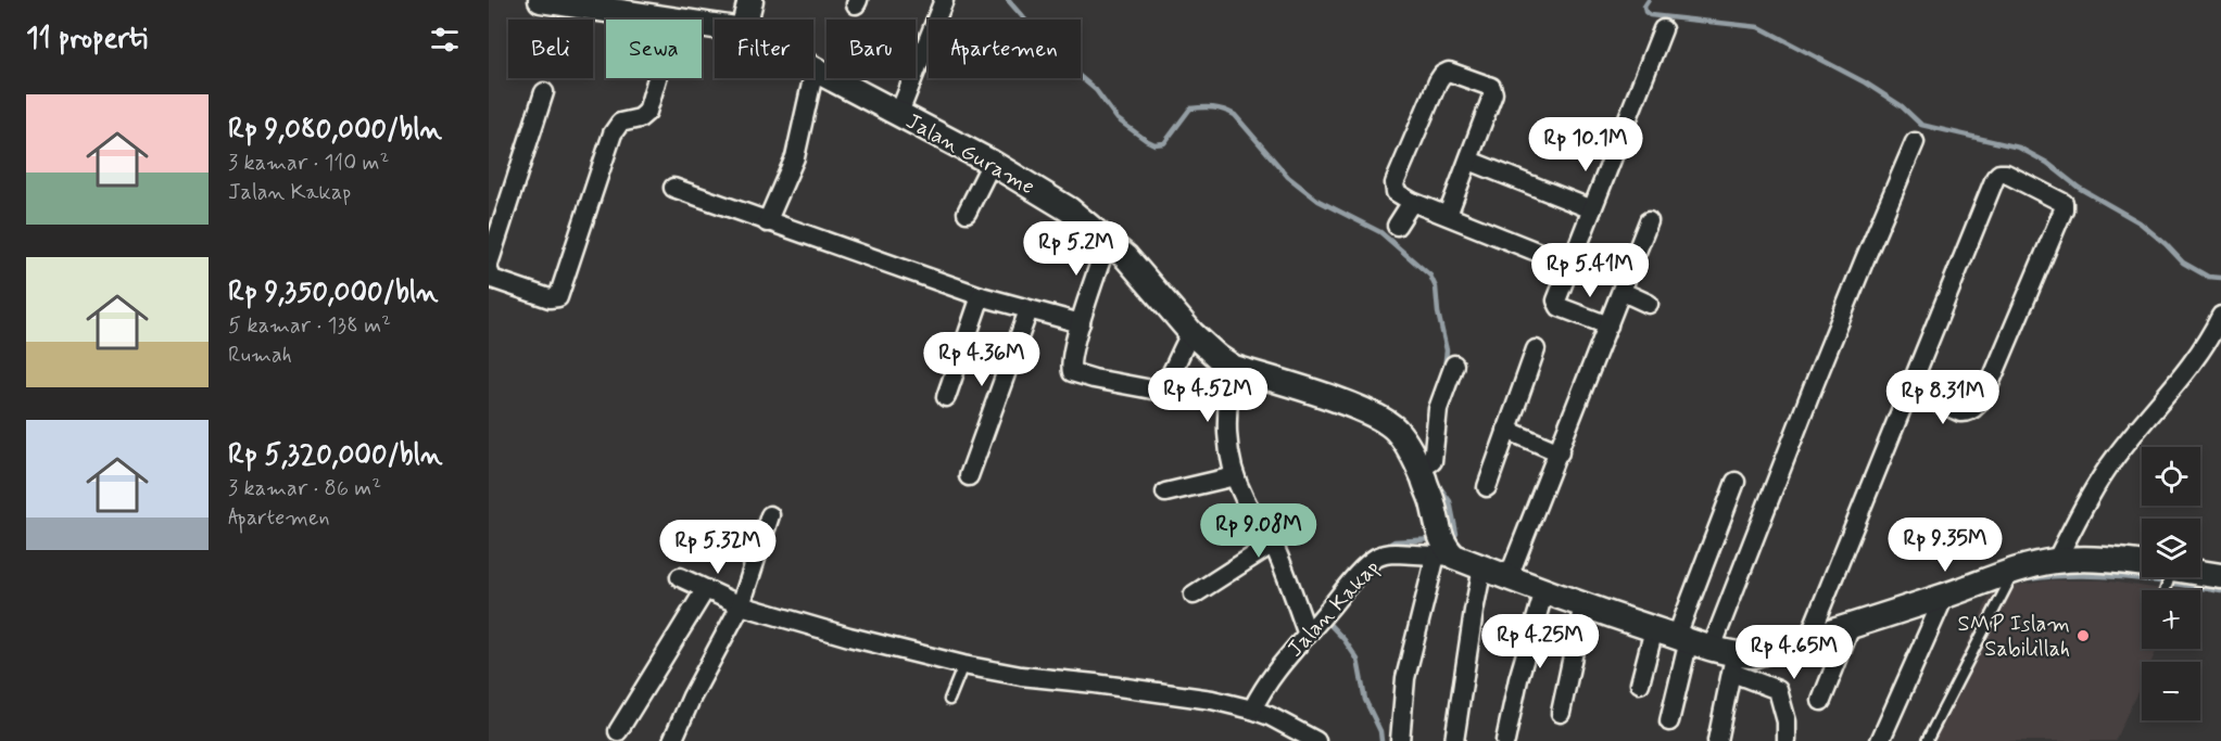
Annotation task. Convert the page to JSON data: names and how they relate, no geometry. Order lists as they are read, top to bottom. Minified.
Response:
{"streets":{"street":["Jalan Gurame","Jalan Kakap"]},"crossings":[["Jalan Gurame","Jalan Kakap"]],"places":["SMP Islam Sabilillah"],"page":{"heading":"11 properti","chip":["Beli","Sewa","Filter","Baru","Apartemen"],"list":[{"name":"Rp 9,080,000/bln","note":"3 kamar · 110 m² · Jalan Kakap"},{"name":"Rp 9,350,000/bln","note":"5 kamar · 138 m² · Rumah"},{"name":"Rp 5,320,000/bln","note":"3 kamar · 86 m² · Apartemen"}],"price":["Rp 10.1M","Rp 5.2M","Rp 5.41M","Rp 4.36M","Rp 4.52M","Rp 8.31M","Rp 9.08M","Rp 9.35M","Rp 5.32M","Rp 4.25M","Rp 4.65M"],"map_buttons":["+","−"]}}
